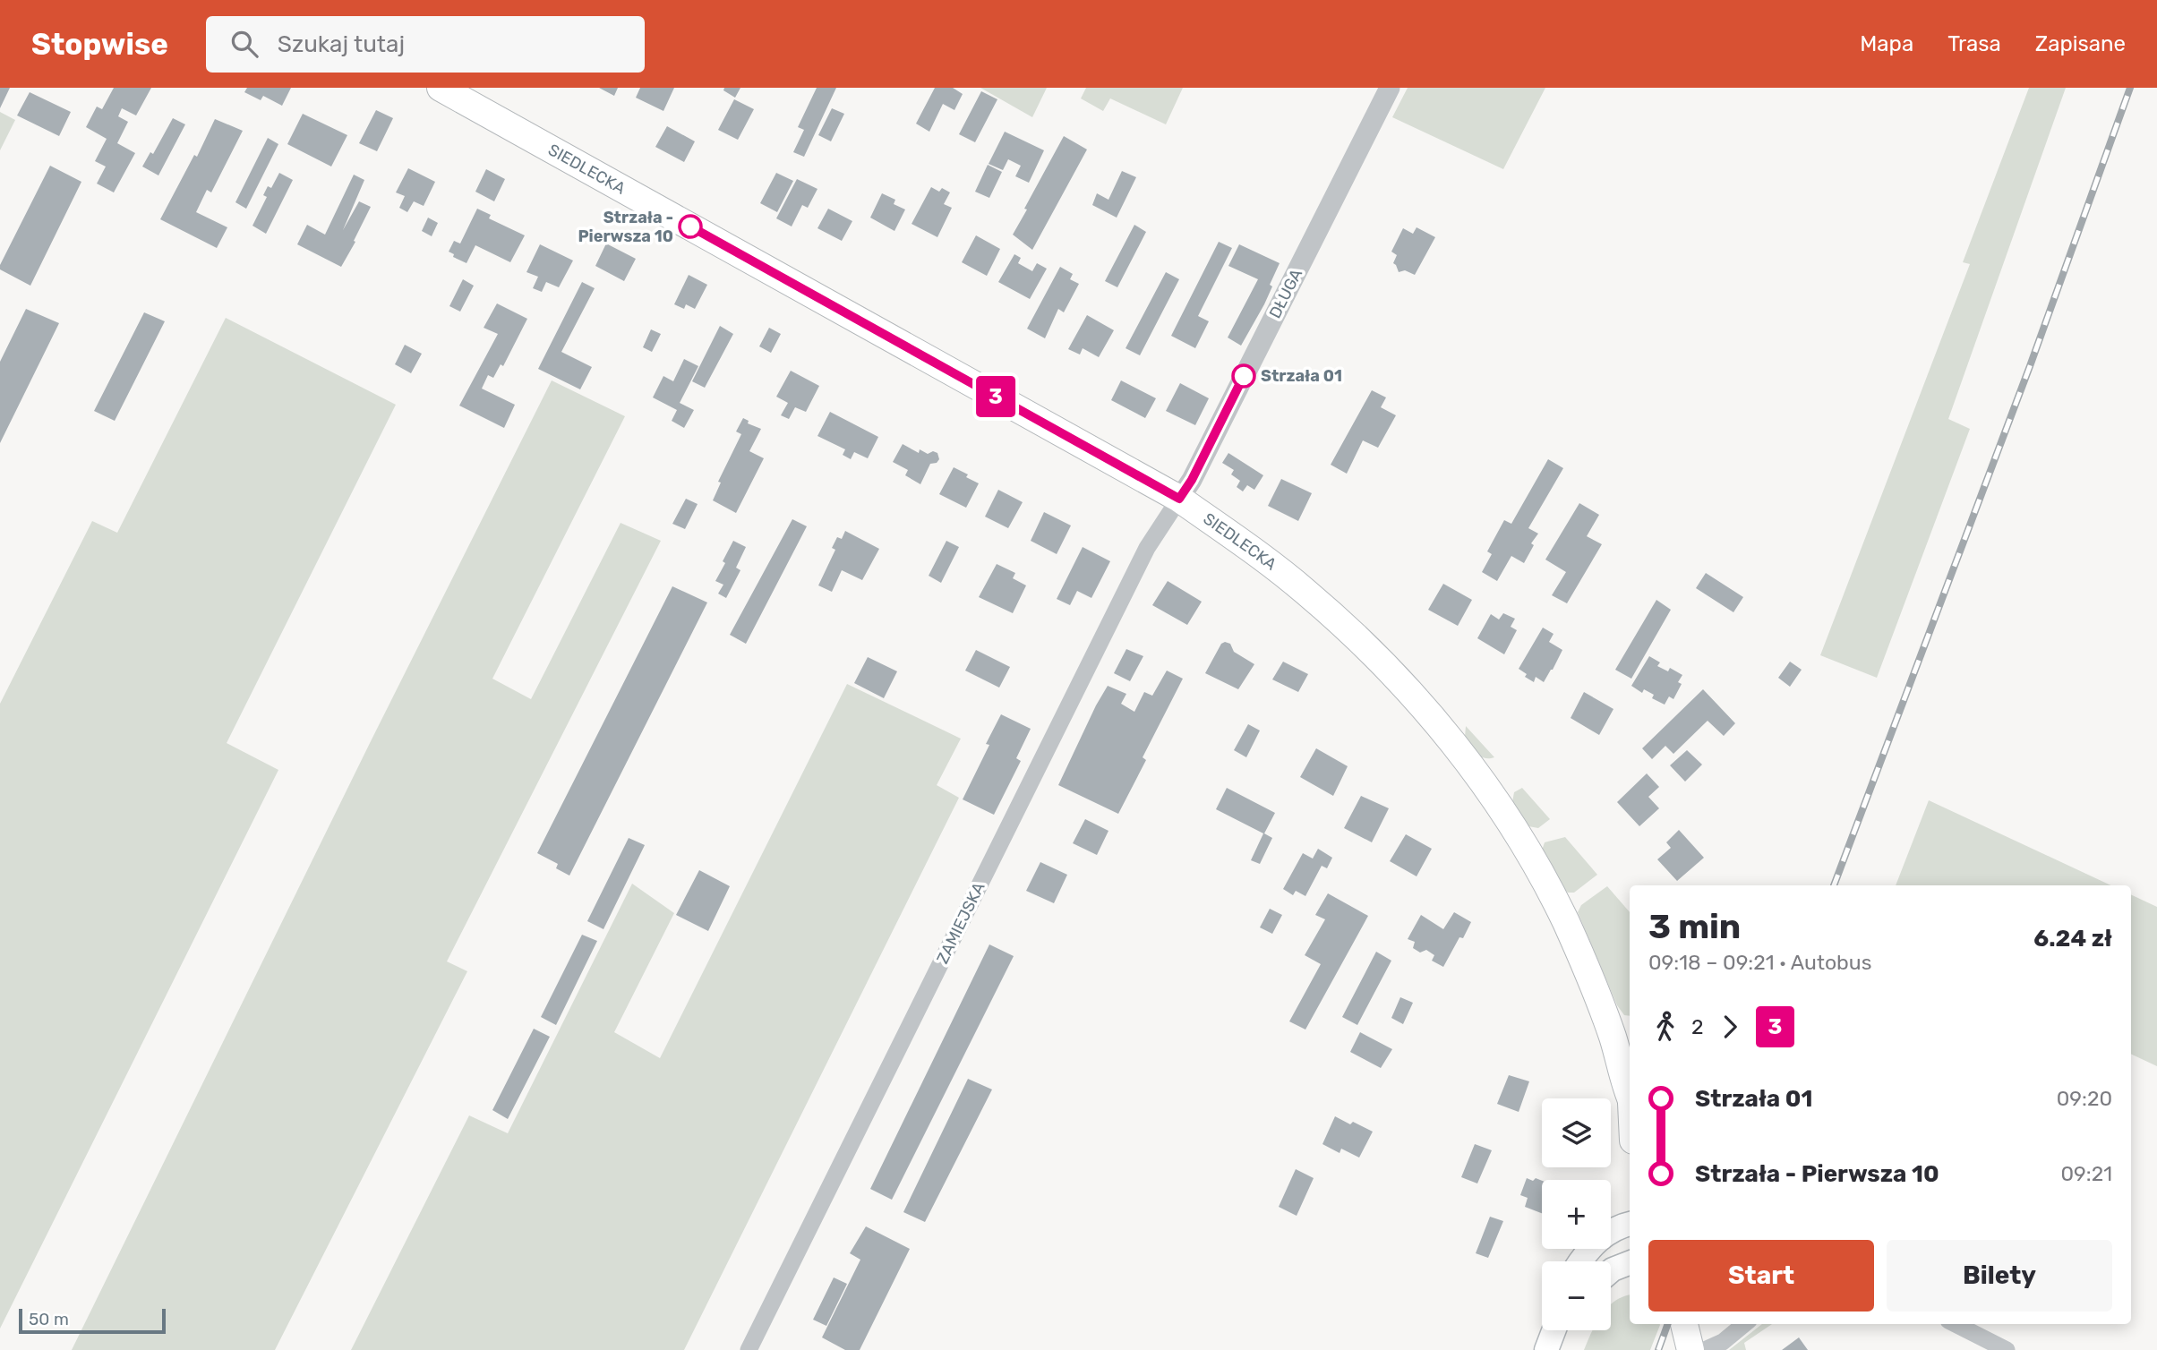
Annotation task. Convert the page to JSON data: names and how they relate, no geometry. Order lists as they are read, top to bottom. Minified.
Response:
{"streets":{"main road":["SIEDLECKA"],"street":["DŁUGA","ZAMIEJSKA"]},"crossings":[["SIEDLECKA","DŁUGA"],["SIEDLECKA","ZAMIEJSKA"],["DŁUGA","ZAMIEJSKA"]],"places":["Strzała - Pierwsza 10","Strzała 01"],"lines":["bus line 3"],"scale_bar":"50 m","page":{"header":"Stopwise","search":"Szukaj tutaj","nav":["Mapa","Trasa","Zapisane"],"on_map":"3","heading":["3 min","09:18 – 09:21 · Autobus","6.24 zł"],"legs":["2","3"],"list":[{"name":"Strzała 01","value":"09:20"},{"name":"Strzała - Pierwsza 10","value":"09:21"}],"map_buttons":["+","−"],"buttons":["Start","Bilety"],"scale":"50 m"}}
